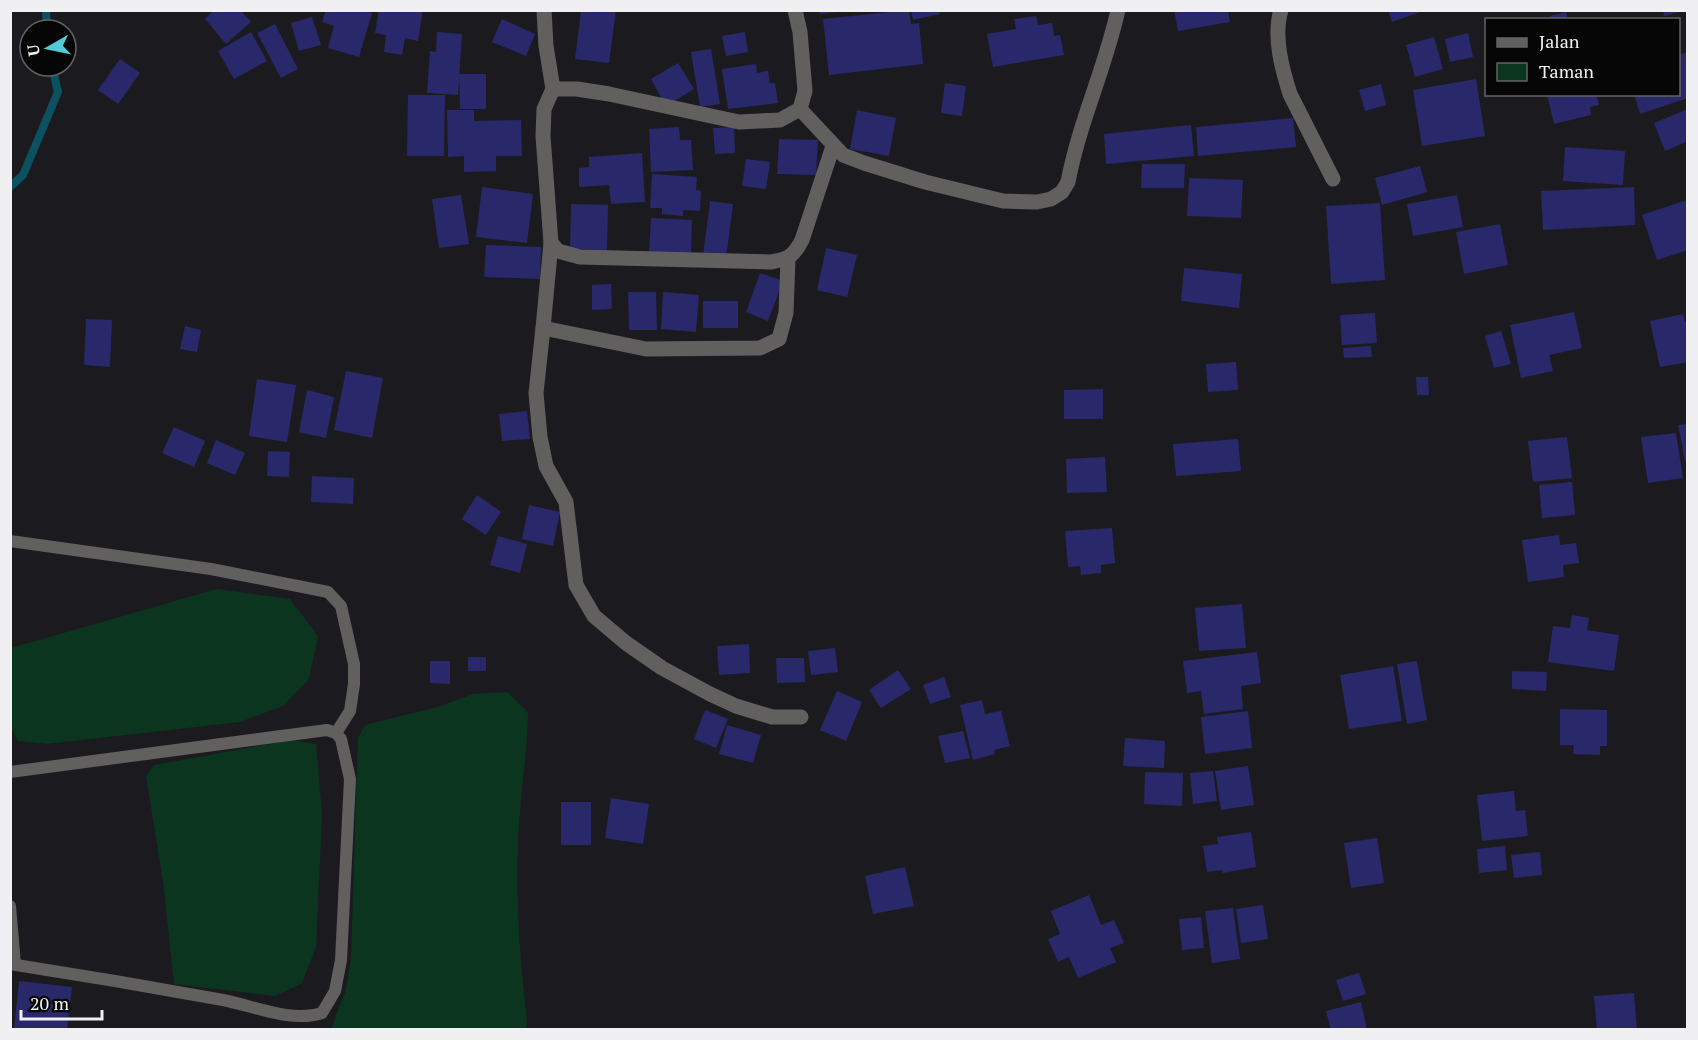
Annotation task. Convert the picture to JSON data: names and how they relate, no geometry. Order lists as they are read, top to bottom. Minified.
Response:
{"legend":["Jalan","Taman"],"scale_bar":"20 m","north":"left"}
